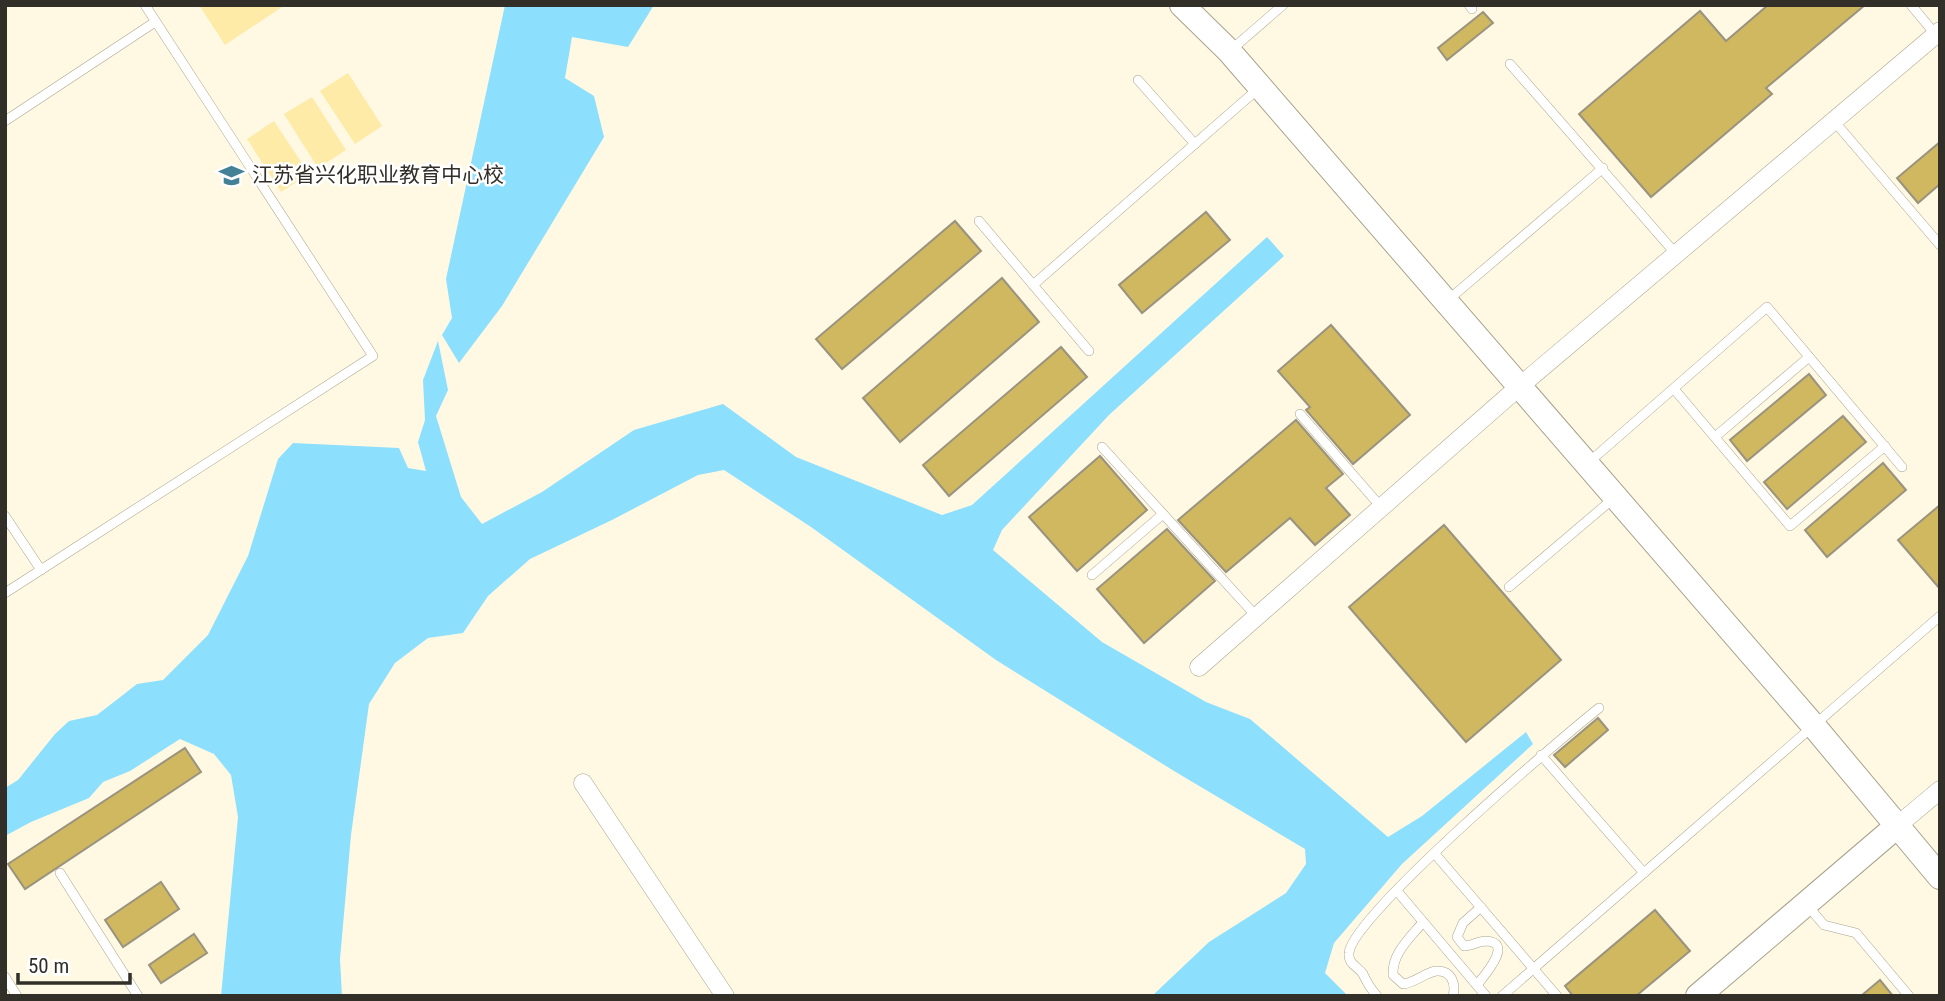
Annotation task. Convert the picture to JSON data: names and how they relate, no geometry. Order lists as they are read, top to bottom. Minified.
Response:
{"places":{"school or university":["江苏省兴化职业教育中心校"]},"scale_bar":"50 m"}
